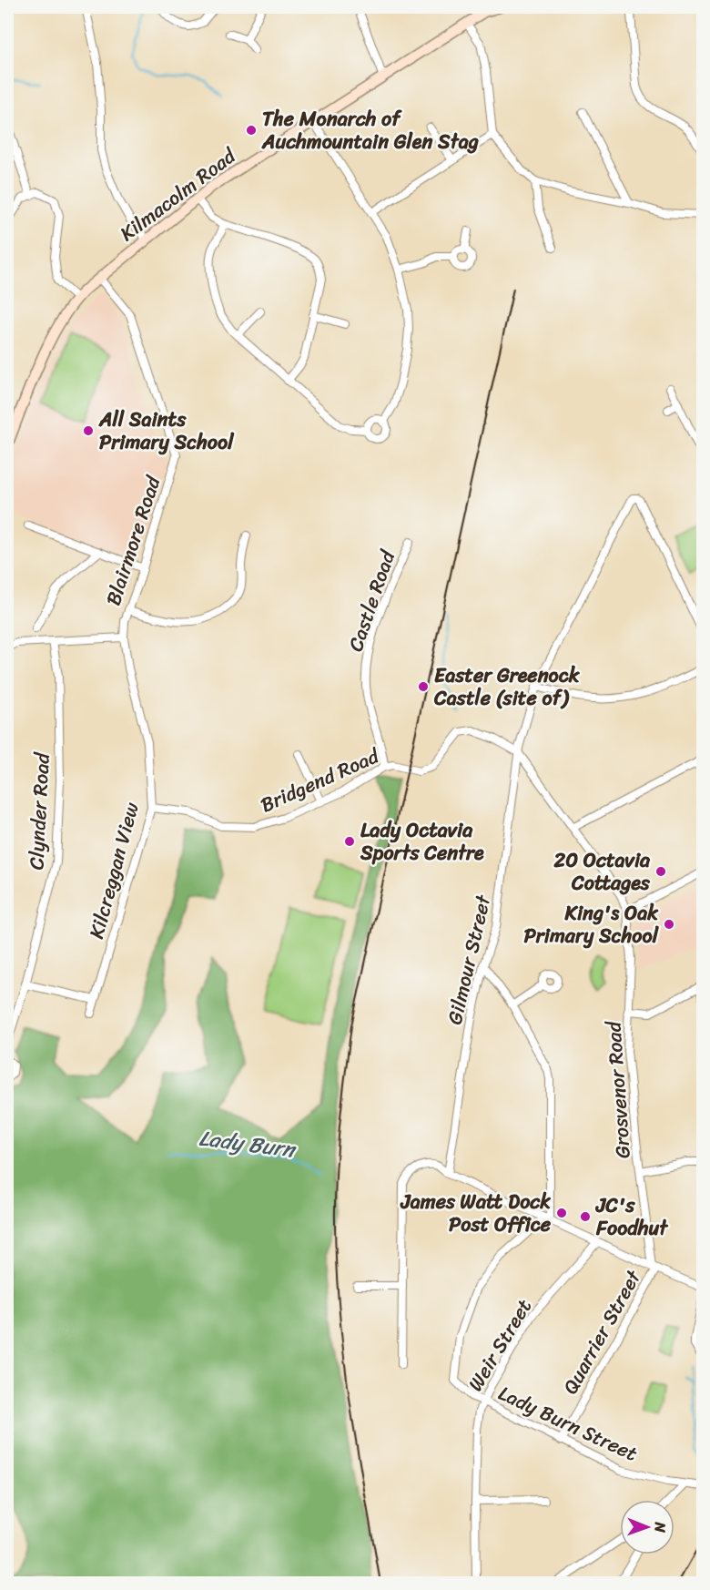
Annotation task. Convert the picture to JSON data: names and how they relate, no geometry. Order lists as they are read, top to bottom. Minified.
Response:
{"streets":{"main road":["Kilmacolm Road"],"street":["Blairmore Road","Castle Road","Bridgend Road","Clynder Road","Kilcreggan View","Gilmour Street","Grosvenor Road","Quarrier Street","Weir Street","Lady Burn Street"]},"crossings":[["Kilmacolm Road","Blairmore Road"],["Blairmore Road","Kilcreggan View"],["Castle Road","Bridgend Road"],["Bridgend Road","Kilcreggan View"],["Bridgend Road","Gilmour Street"],["Bridgend Road","Grosvenor Road"],["Grosvenor Road","Quarrier Street"],["Quarrier Street","Lady Burn Street"],["Weir Street","Lady Burn Street"]],"water":["Lady Burn"],"places":["The Monarch of Auchmountain Glen Stag","All Saints Primary School","Easter Greenock Castle (site of)","Lady Octavia Sports Centre","20 Octavia Cottages","King's Oak Primary School","James Watt Dock Post Office","JC's Foodhut"],"north":"right"}
